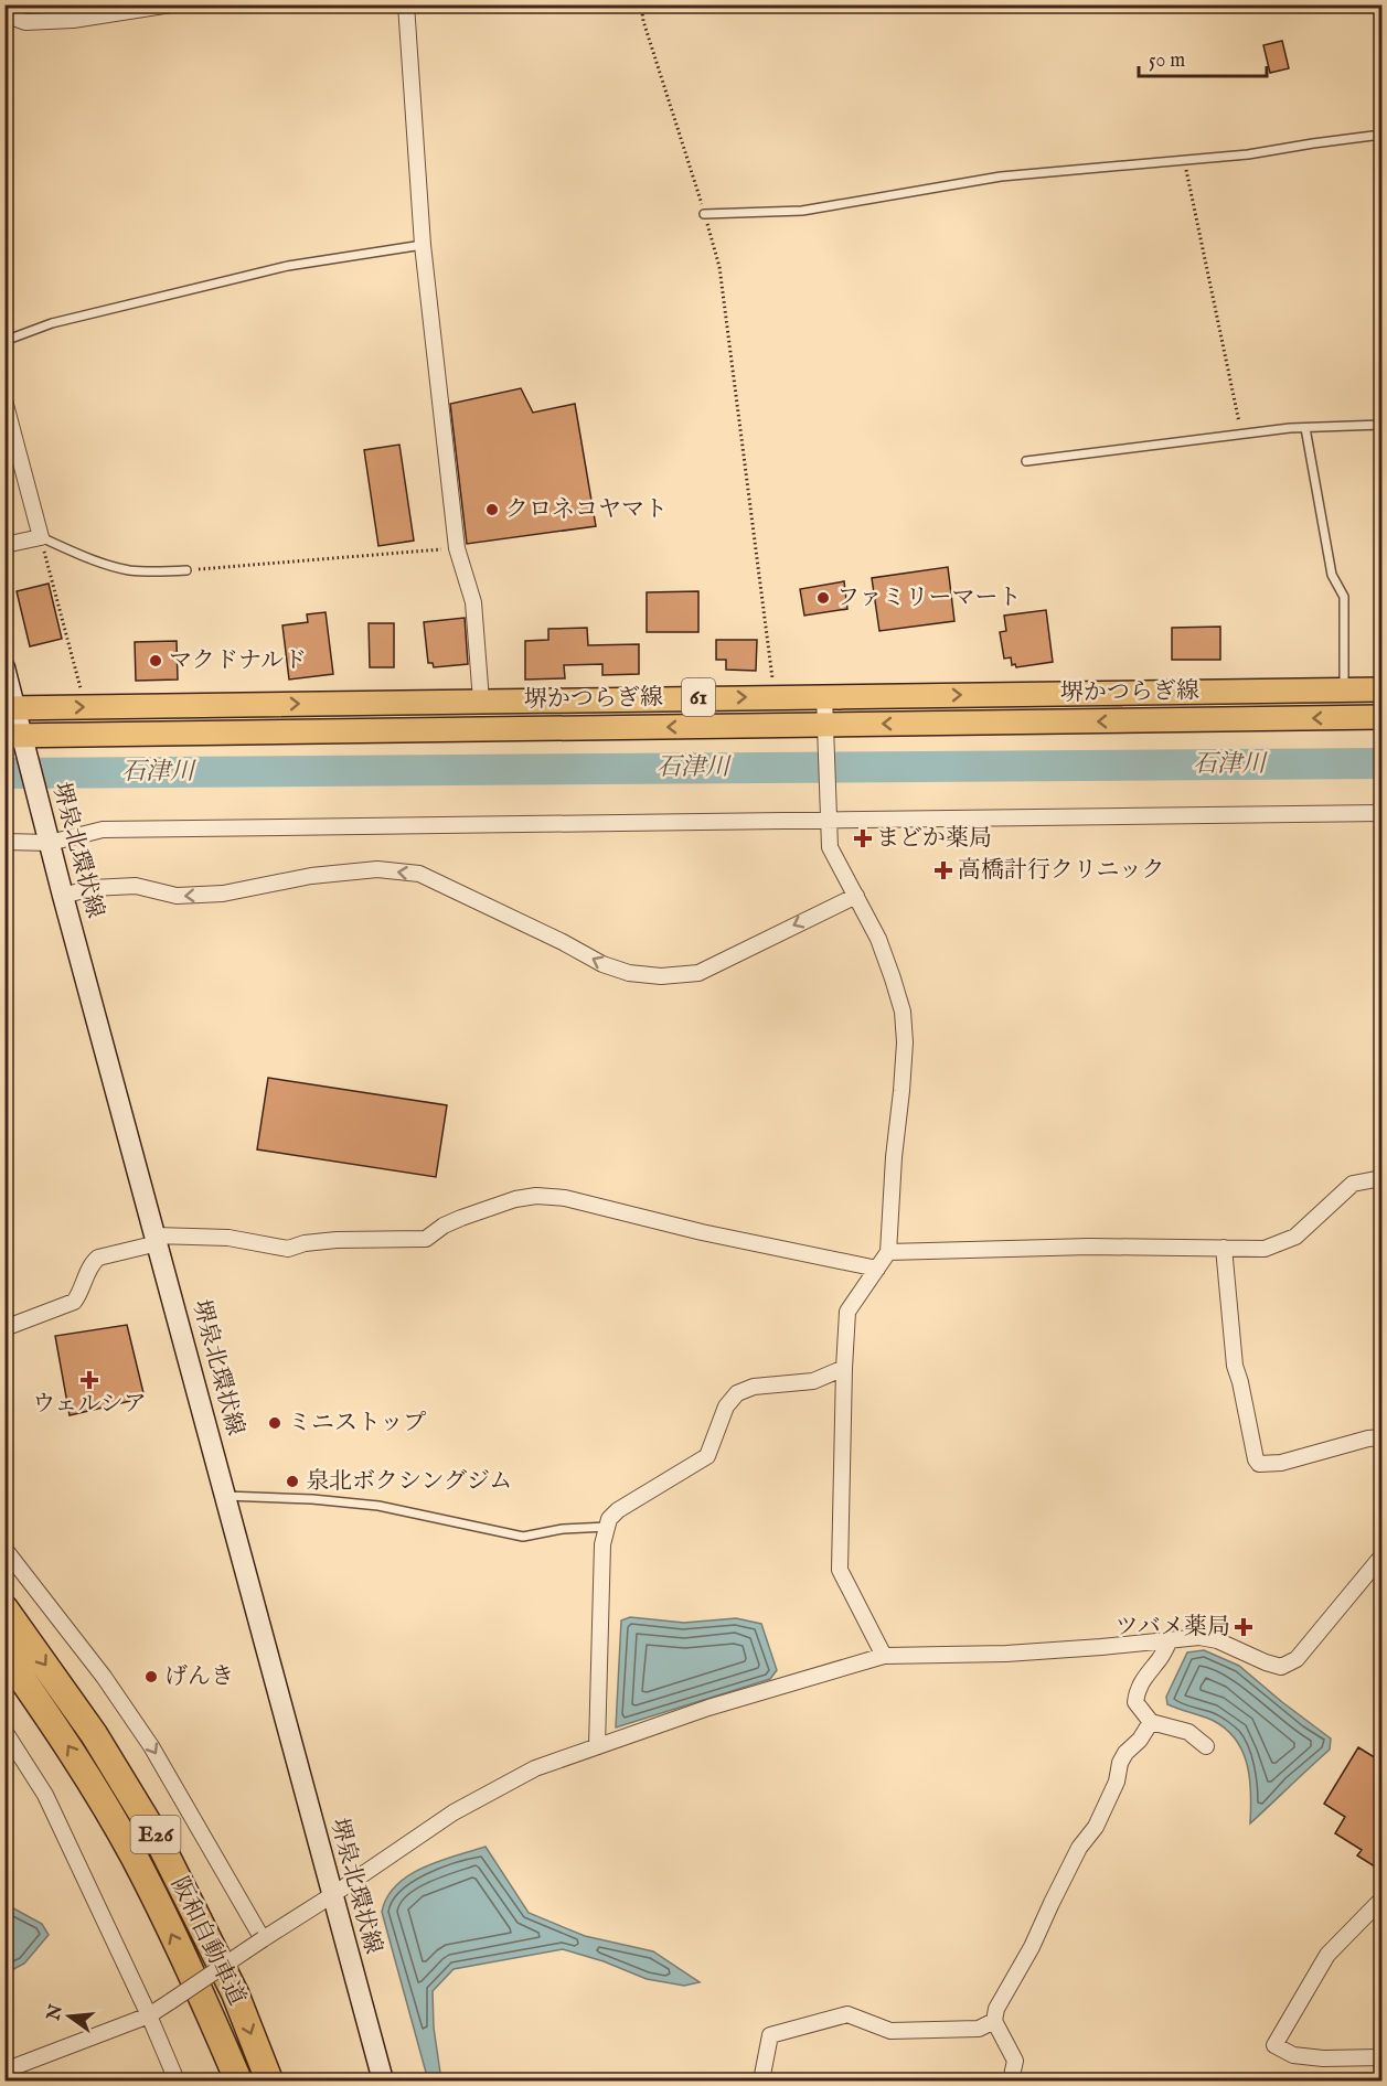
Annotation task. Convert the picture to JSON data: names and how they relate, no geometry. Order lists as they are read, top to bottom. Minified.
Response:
{"streets":{"highway":["E26","阪和自動車道"],"main road":["堺かつらぎ線","61","堺泉北環状線"]},"crossings":[["堺かつらぎ線","堺泉北環状線"]],"water":["石津川"],"places":{"other":["クロネコヤマト","ファミリーマート","マクドナルド","ミニストップ","泉北ボクシングジム","げんき"],"health":["まどか薬局","高橋計行クリニック","ウェルシア","ツバメ薬局"]},"scale_bar":"50 m","north":"left"}
